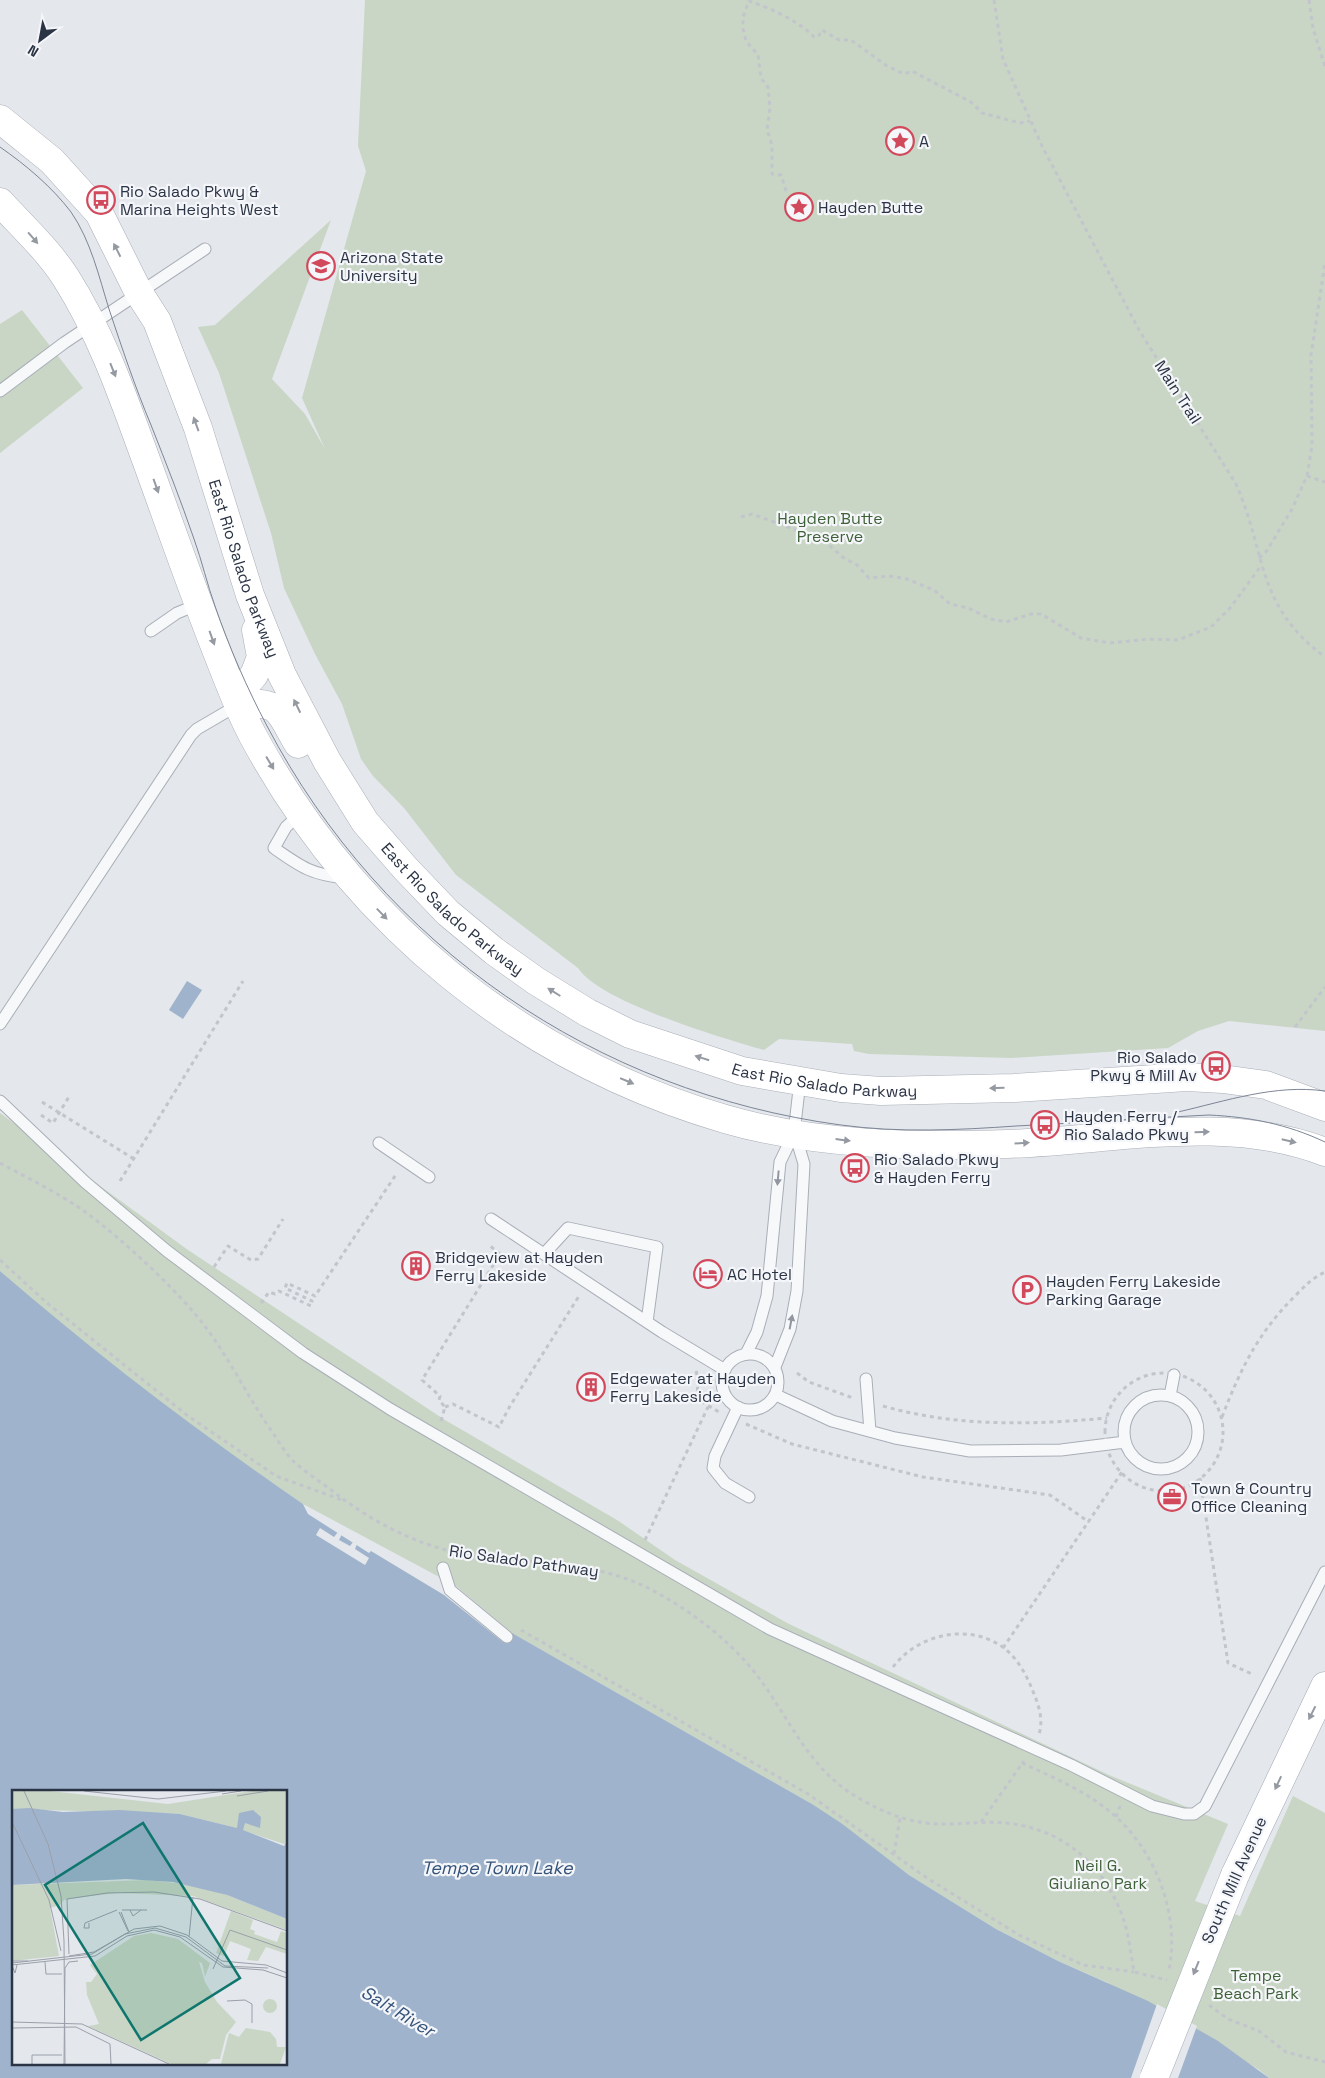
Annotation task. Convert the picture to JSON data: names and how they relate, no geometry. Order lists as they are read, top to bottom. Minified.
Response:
{"streets":{"main road":["East Rio Salado Parkway","South Mill Avenue"],"path":["Main Trail","Rio Salado Pathway"]},"one_way":["South Mill Avenue"],"water":["Tempe Town Lake","Salt River"],"parks":["Hayden Butte Preserve","Neil G. Giuliano Park","Tempe Beach Park"],"places":{"place":["A","Hayden Butte"],"bus stop":["Rio Salado Pkwy & Marina Heights West","Rio Salado Pkwy & Mill Av","Hayden Ferry / Rio Salado Pkwy","Rio Salado Pkwy & Hayden Ferry"],"school or university":["Arizona State University"],"building":["Bridgeview at Hayden Ferry Lakeside","Edgewater at Hayden Ferry Lakeside"],"hotel":["AC Hotel"],"parking":["Hayden Ferry Lakeside Parking Garage"],"office":["Town & Country Office Cleaning"]},"north":"bottom left"}
